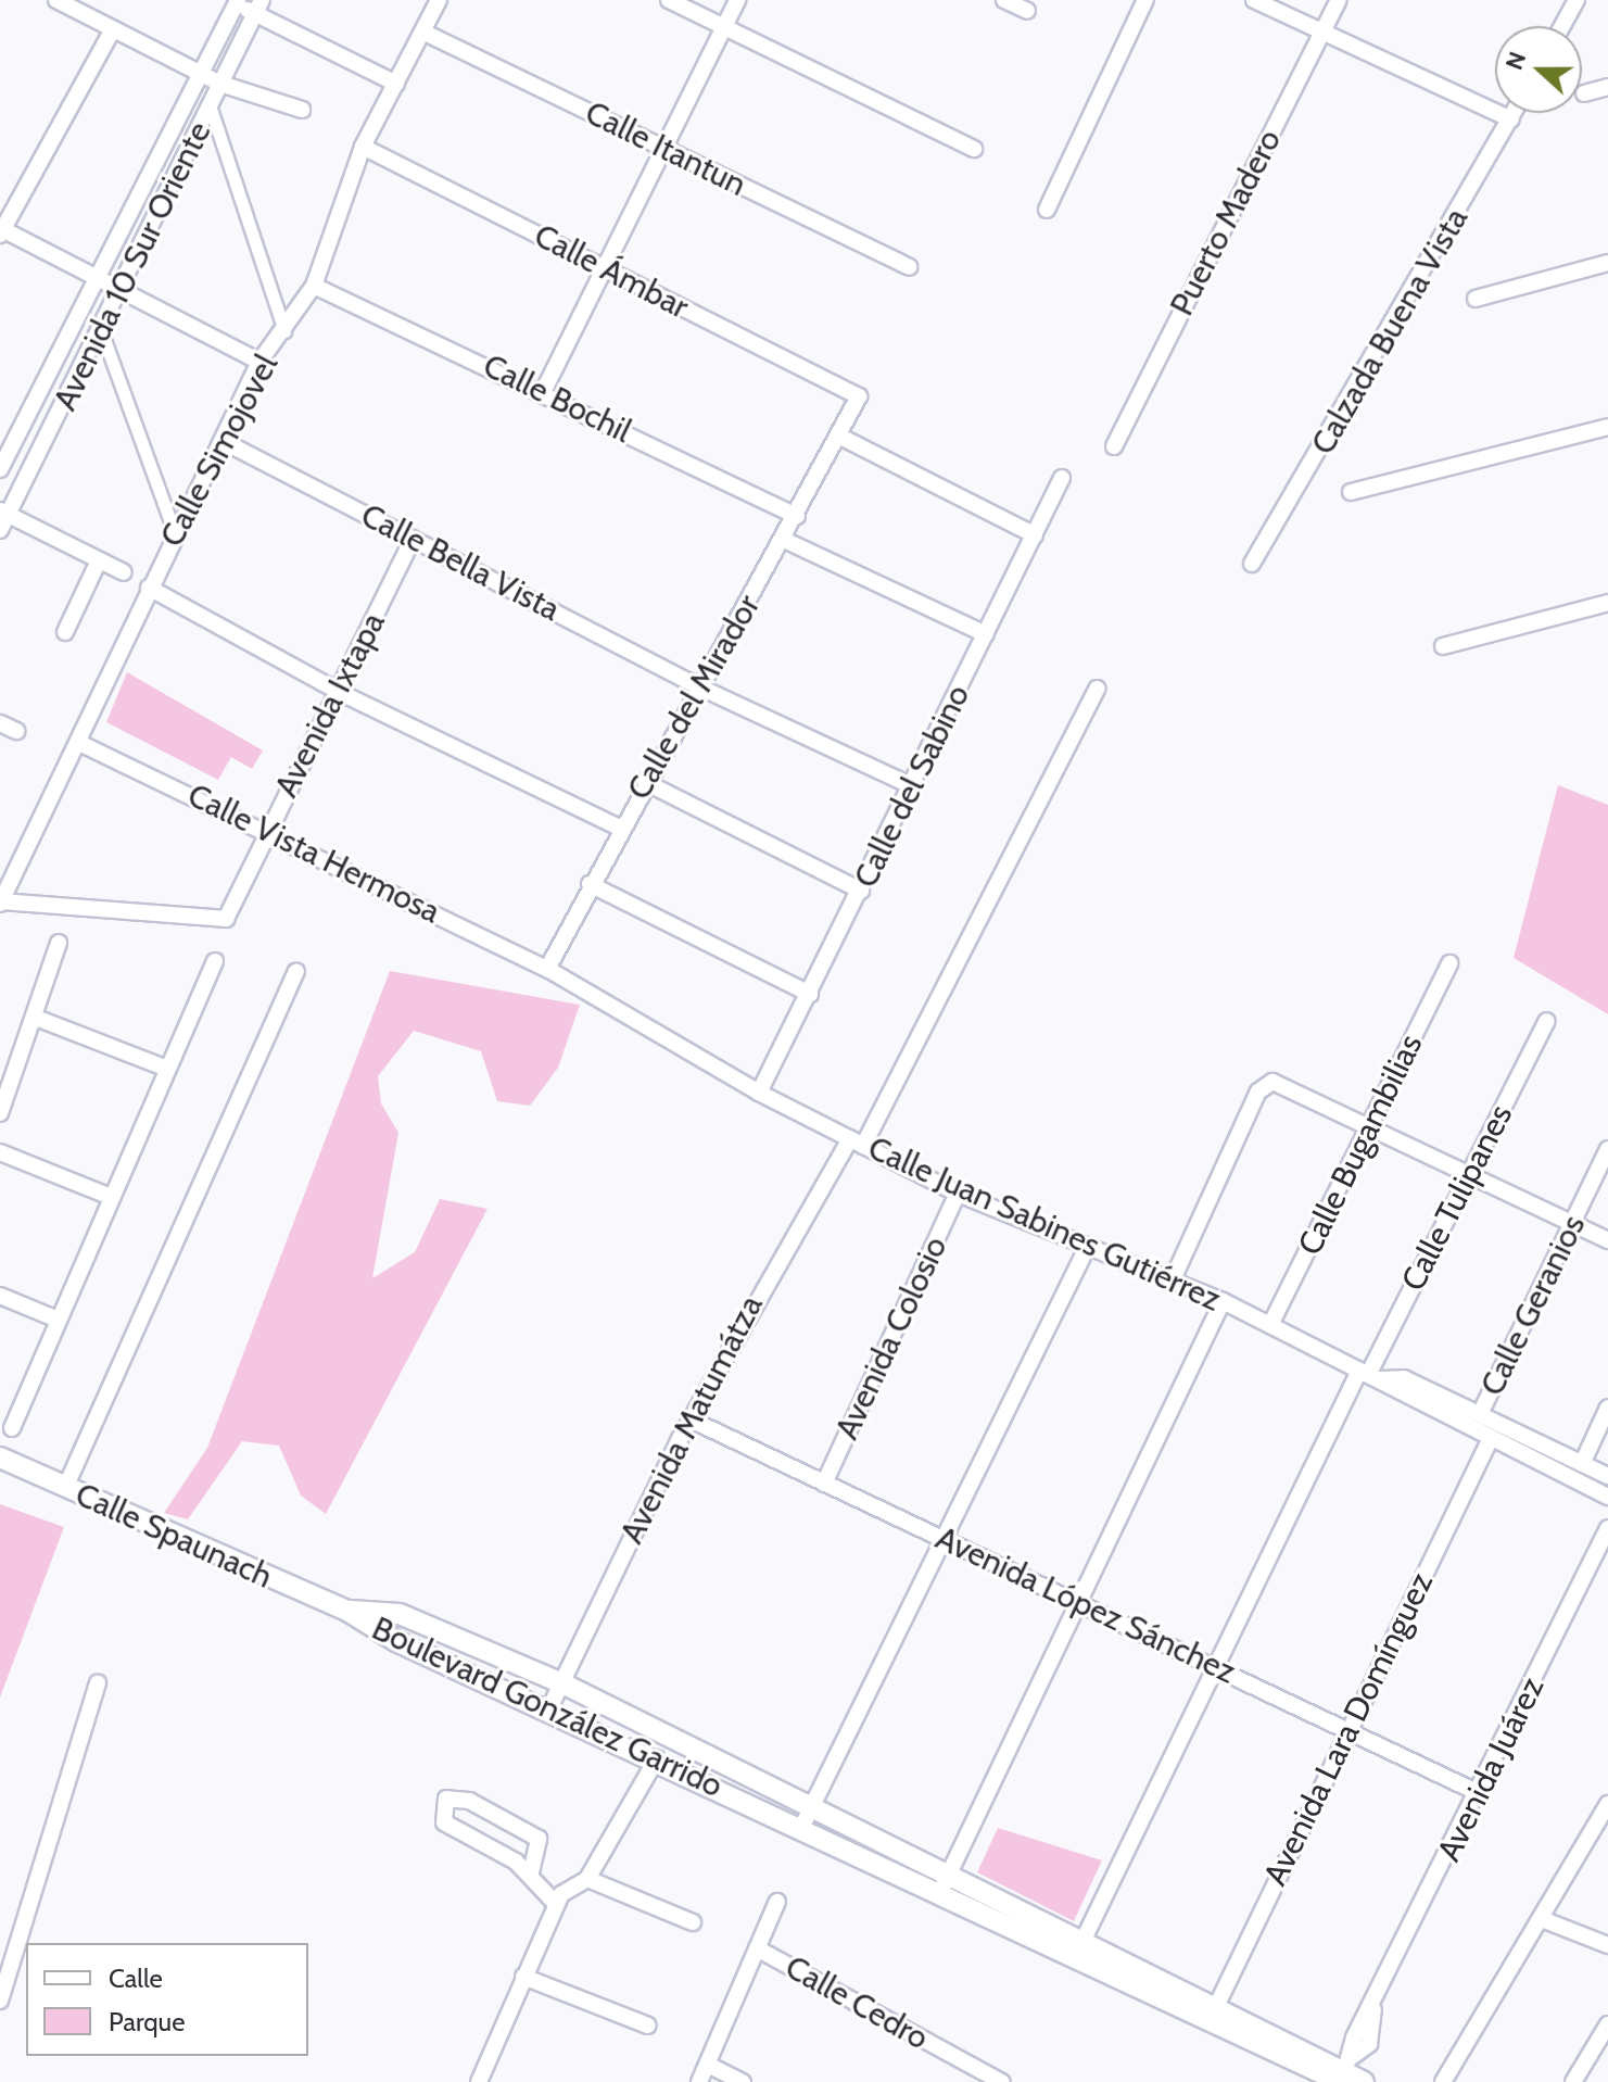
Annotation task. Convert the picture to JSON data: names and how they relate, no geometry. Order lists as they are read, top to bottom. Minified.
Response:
{"streets":{"street":["Calle Itantun","Puerto Madero","Avenida 10 Sur Oriente","Calle Ámbar","Calzada Buena Vista","Calle Bochil","Calle Simojovel","Calle Bella Vista","Calle del Mirador","Avenida Ixtapa","Calle del Sabino","Calle Vista Hermosa","Calle Bugambilias","Calle Tulipanes","Calle Juan Sabines Gutiérrez","Calle Geranios","Avenida Colosio","Avenida Matumátza","Calle Spaunach","Avenida López Sánchez","Boulevard González Garrido","Avenida Lara Domínguez","Avenida Juárez","Calle Cedro"]},"crossings":[["Calle Itantun","Calle Simojovel"],["Calle Ámbar","Calle Simojovel"],["Calle Ámbar","Calle del Mirador"],["Calle Bochil","Calle Simojovel"],["Calle Bochil","Calle del Mirador"],["Calle Simojovel","Calle Bella Vista"],["Calle Simojovel","Avenida Ixtapa"],["Calle Simojovel","Calle Vista Hermosa"],["Calle Bella Vista","Calle del Mirador"],["Calle Bella Vista","Avenida Ixtapa"],["Calle Bella Vista","Calle del Sabino"],["Calle del Mirador","Calle Vista Hermosa"],["Calle del Mirador","Calle Juan Sabines Gutiérrez"],["Avenida Ixtapa","Calle Vista Hermosa"],["Calle del Sabino","Calle Juan Sabines Gutiérrez"],["Calle Vista Hermosa","Calle Juan Sabines Gutiérrez"],["Calle Bugambilias","Calle Juan Sabines Gutiérrez"],["Calle Tulipanes","Calle Juan Sabines Gutiérrez"],["Calle Tulipanes","Avenida López Sánchez"],["Calle Tulipanes","Boulevard González Garrido"],["Calle Juan Sabines Gutiérrez","Calle Geranios"],["Calle Juan Sabines Gutiérrez","Avenida Colosio"],["Calle Juan Sabines Gutiérrez","Avenida Matumátza"],["Calle Juan Sabines Gutiérrez","Avenida Lara Domínguez"],["Avenida Colosio","Avenida López Sánchez"],["Avenida Matumátza","Avenida López Sánchez"],["Avenida Matumátza","Boulevard González Garrido"],["Calle Spaunach","Boulevard González Garrido"],["Avenida López Sánchez","Avenida Lara Domínguez"],["Avenida López Sánchez","Avenida Juárez"],["Boulevard González Garrido","Avenida Lara Domínguez"],["Boulevard González Garrido","Avenida Juárez"]],"legend":["Calle","Parque"],"north":"left"}
